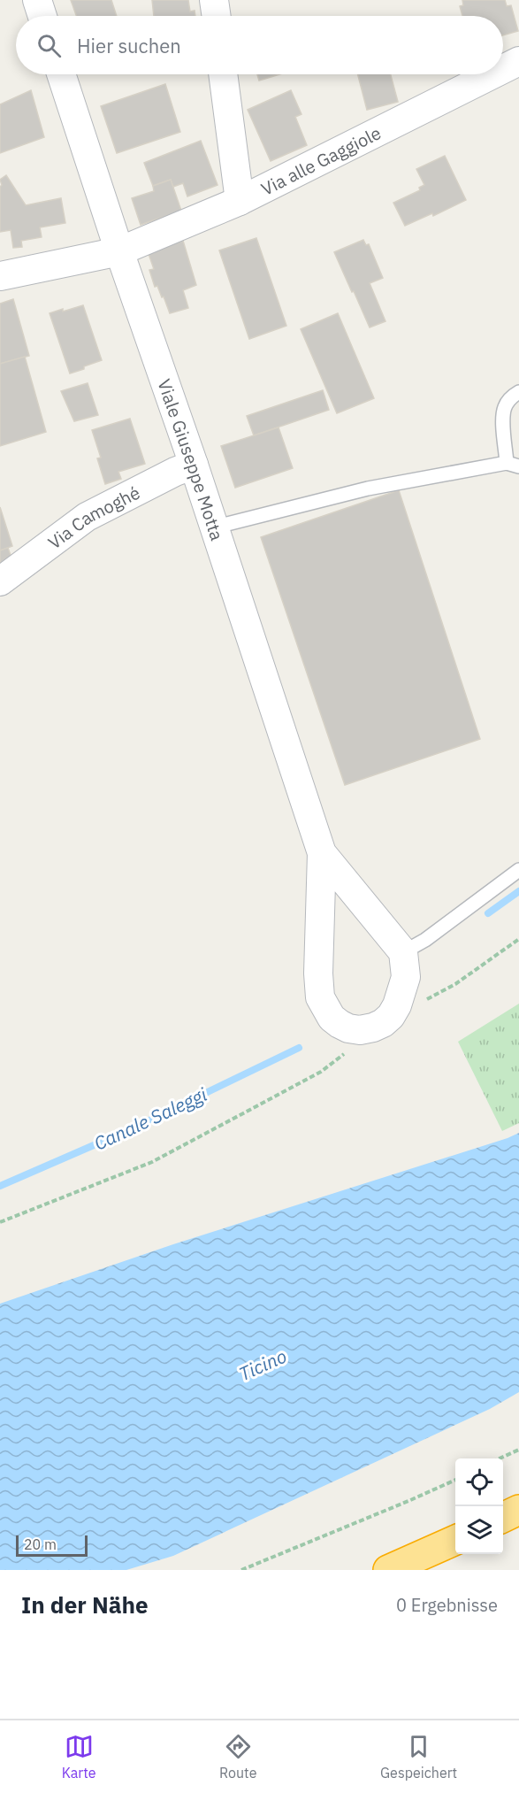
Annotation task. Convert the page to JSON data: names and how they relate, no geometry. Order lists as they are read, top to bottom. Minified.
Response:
{"streets":{"street":["Via alle Gaggiole","Viale Giuseppe Motta","Via Camoghé"]},"crossings":[["Via alle Gaggiole","Viale Giuseppe Motta"],["Viale Giuseppe Motta","Via Camoghé"]],"water":["Canale Saleggi","Ticino"],"scale_bar":"20 m","page":{"search":"Hier suchen","scale":"20 m","heading":["In der Nähe","0 Ergebnisse"],"nav":["Karte","Route","Gespeichert"]}}
